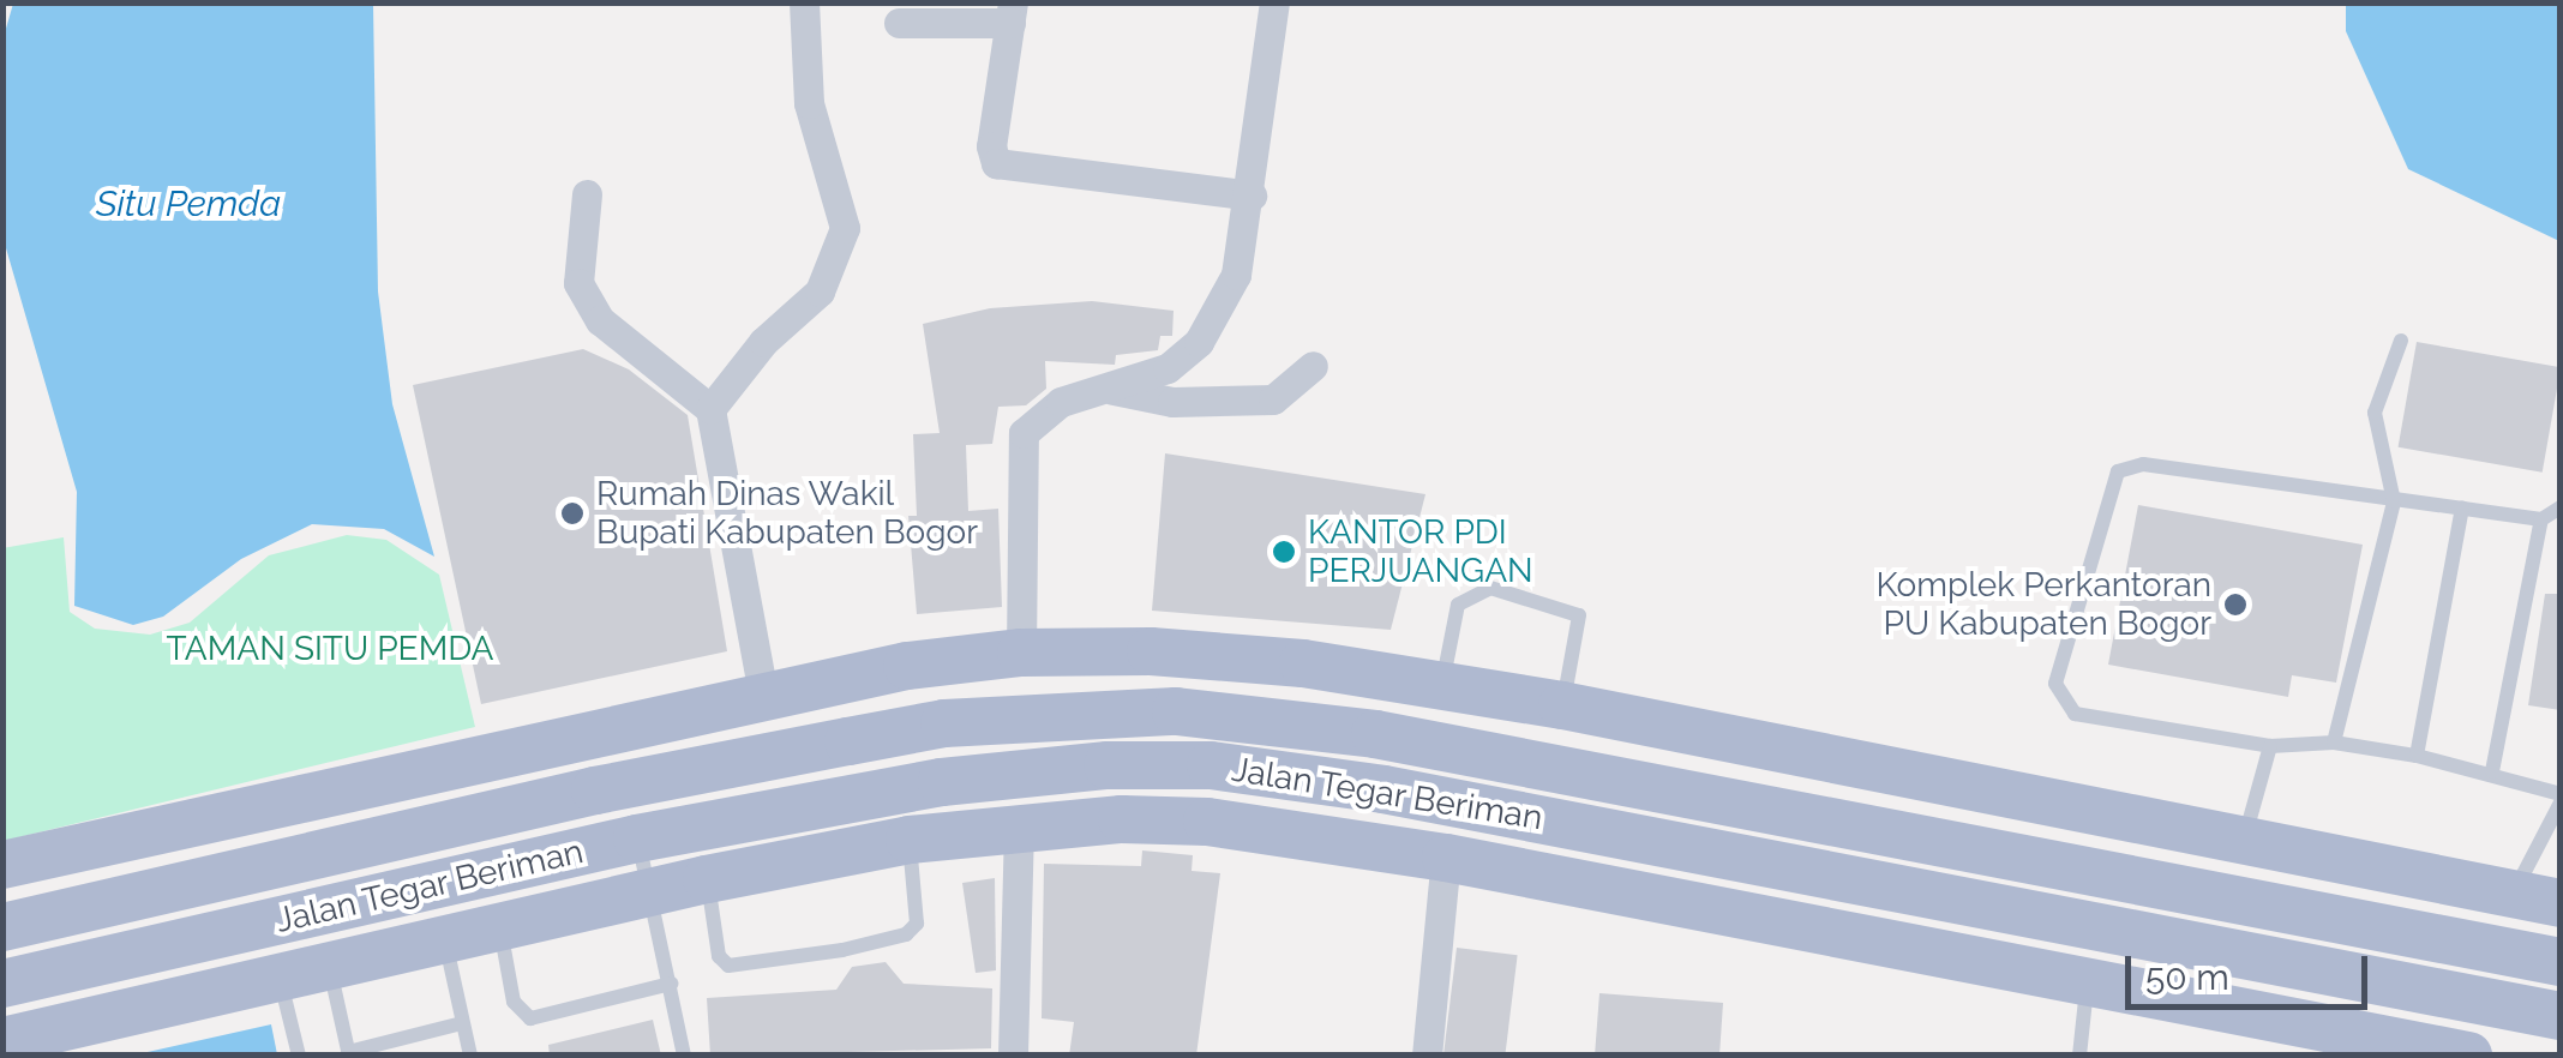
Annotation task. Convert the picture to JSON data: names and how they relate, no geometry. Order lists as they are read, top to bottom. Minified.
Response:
{"streets":{"main road":["Jalan Tegar Beriman"]},"water":["Situ Pemda"],"parks":["TAMAN SITU PEMDA"],"places":["Rumah Dinas Wakil Bupati Kabupaten Bogor","KANTOR PDI PERJUANGAN","Komplek Perkantoran PU Kabupaten Bogor"],"scale_bar":"50 m"}
